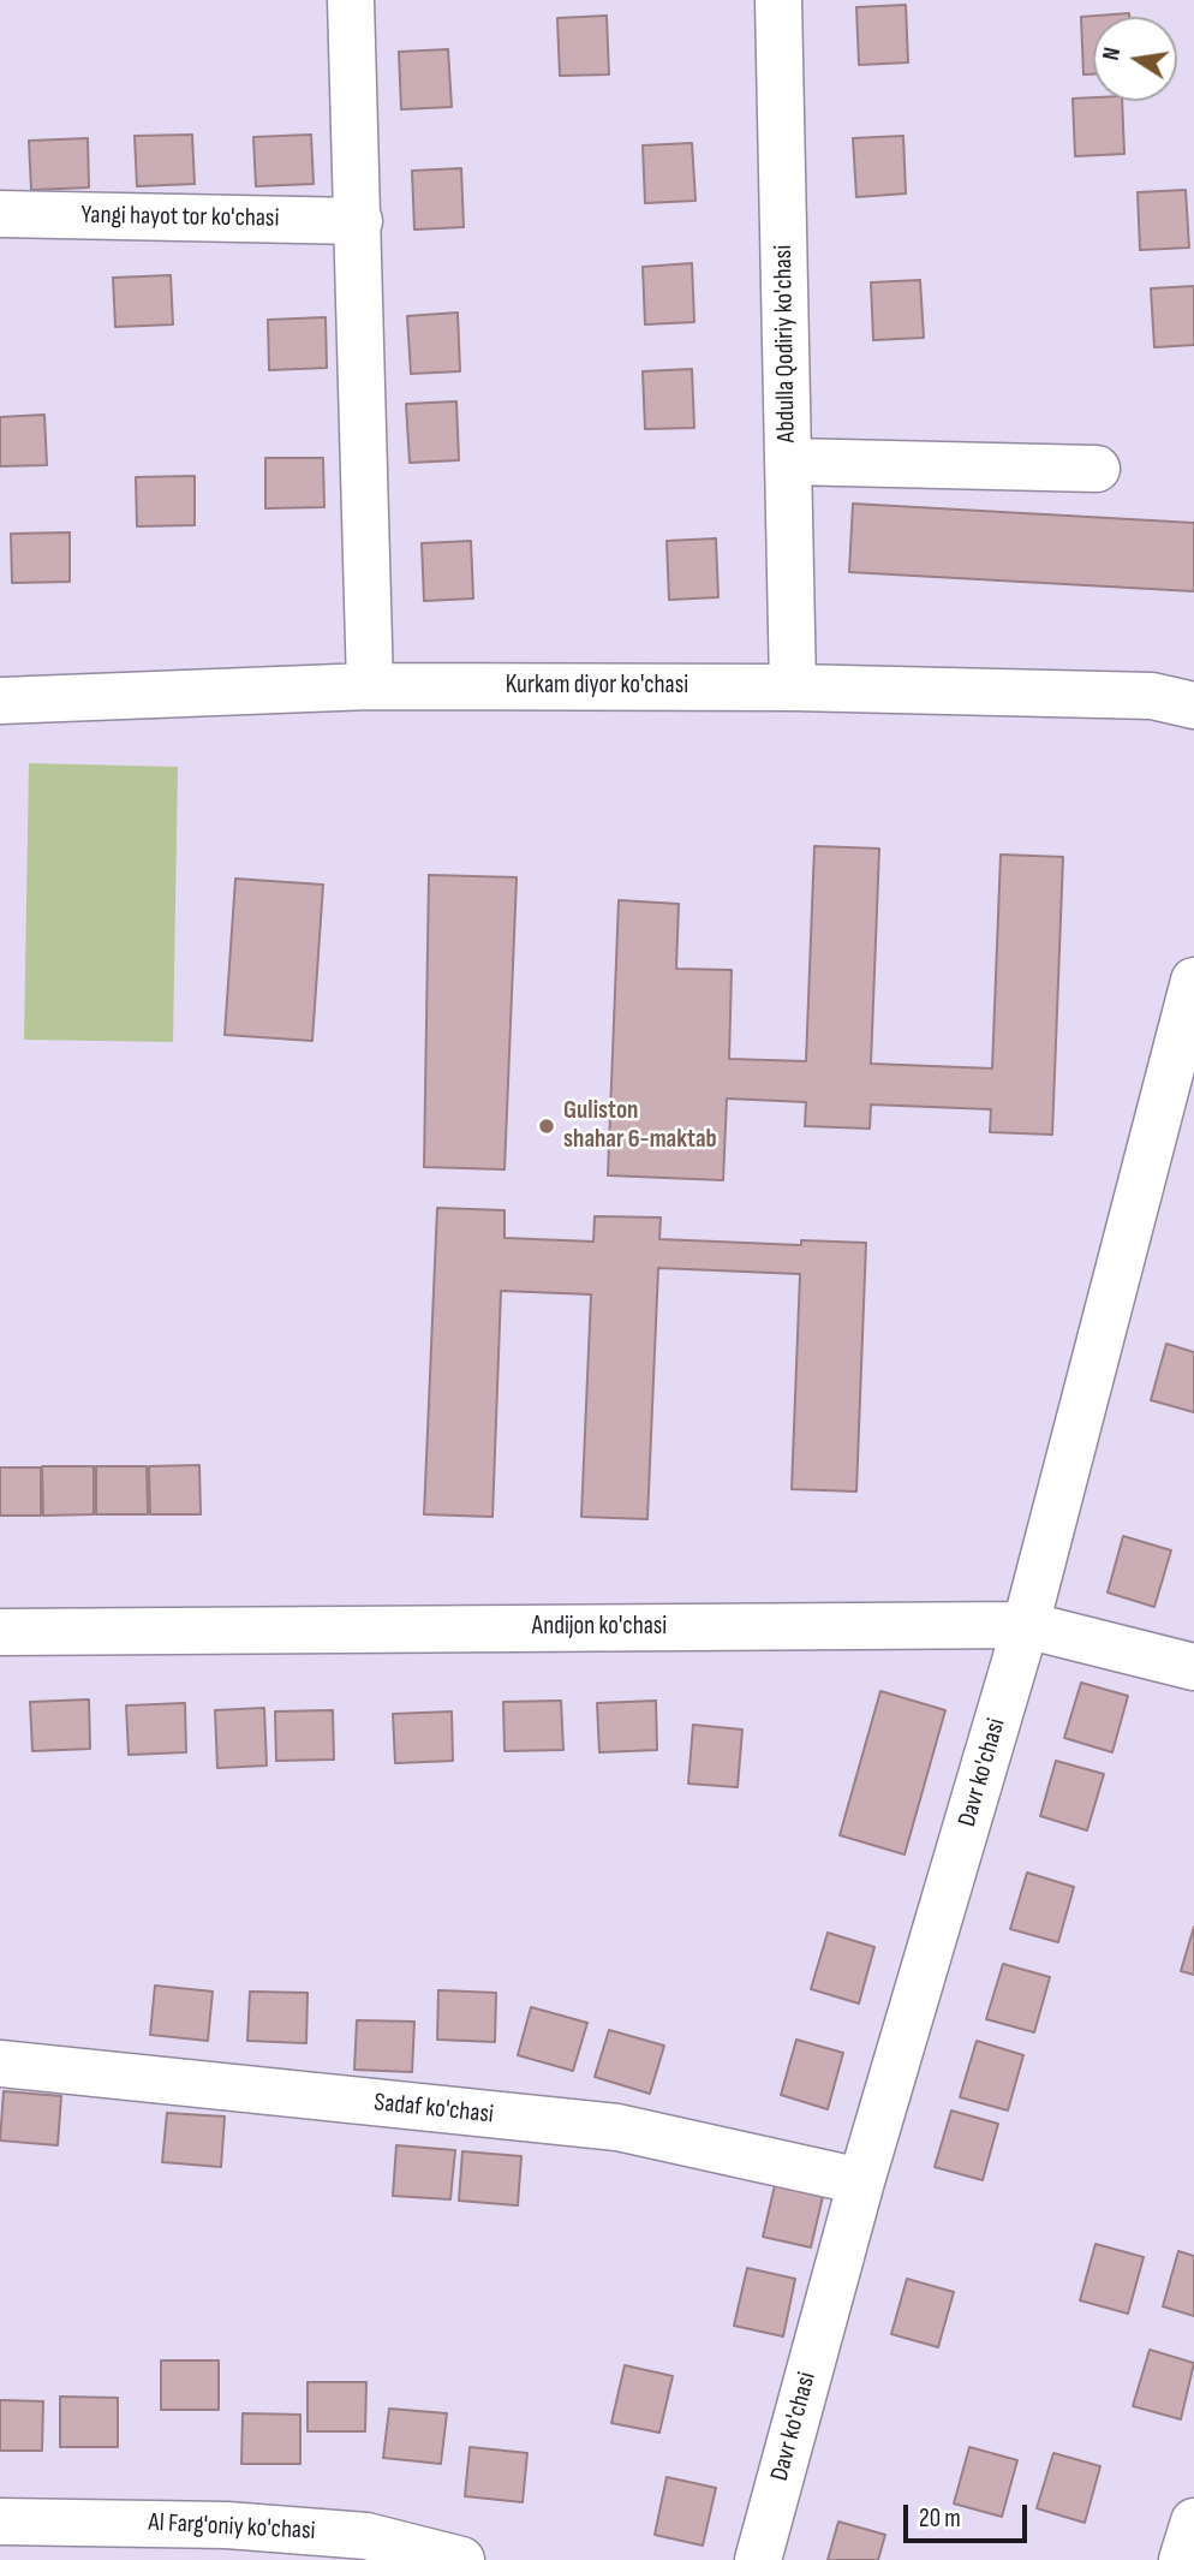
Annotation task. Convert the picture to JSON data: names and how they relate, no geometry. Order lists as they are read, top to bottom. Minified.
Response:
{"streets":{"street":["Yangi hayot tor ko'chasi","Abdulla Qodiriy ko'chasi","Kurkam diyor ko'chasi","Andijon ko'chasi","Davr ko'chasi","Sadaf ko'chasi","Al Farg'oniy ko'chasi"]},"crossings":[["Abdulla Qodiriy ko'chasi","Kurkam diyor ko'chasi"],["Andijon ko'chasi","Davr ko'chasi"],["Davr ko'chasi","Sadaf ko'chasi"]],"places":["Guliston shahar 6-maktab"],"scale_bar":"20 m","north":"left"}
